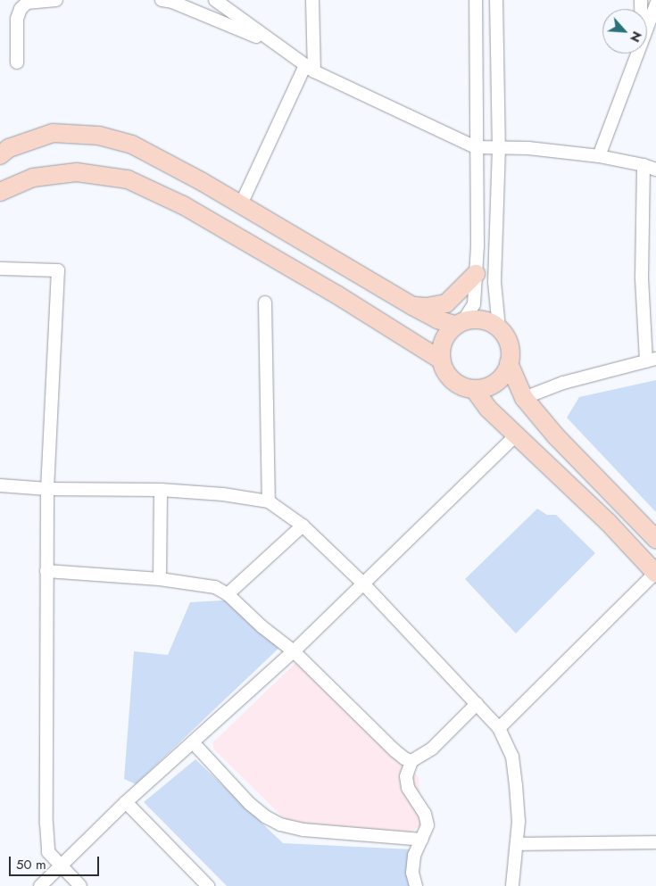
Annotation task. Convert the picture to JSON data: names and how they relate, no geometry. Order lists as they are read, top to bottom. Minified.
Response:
{"scale_bar":"50 m","north":"bottom right"}
